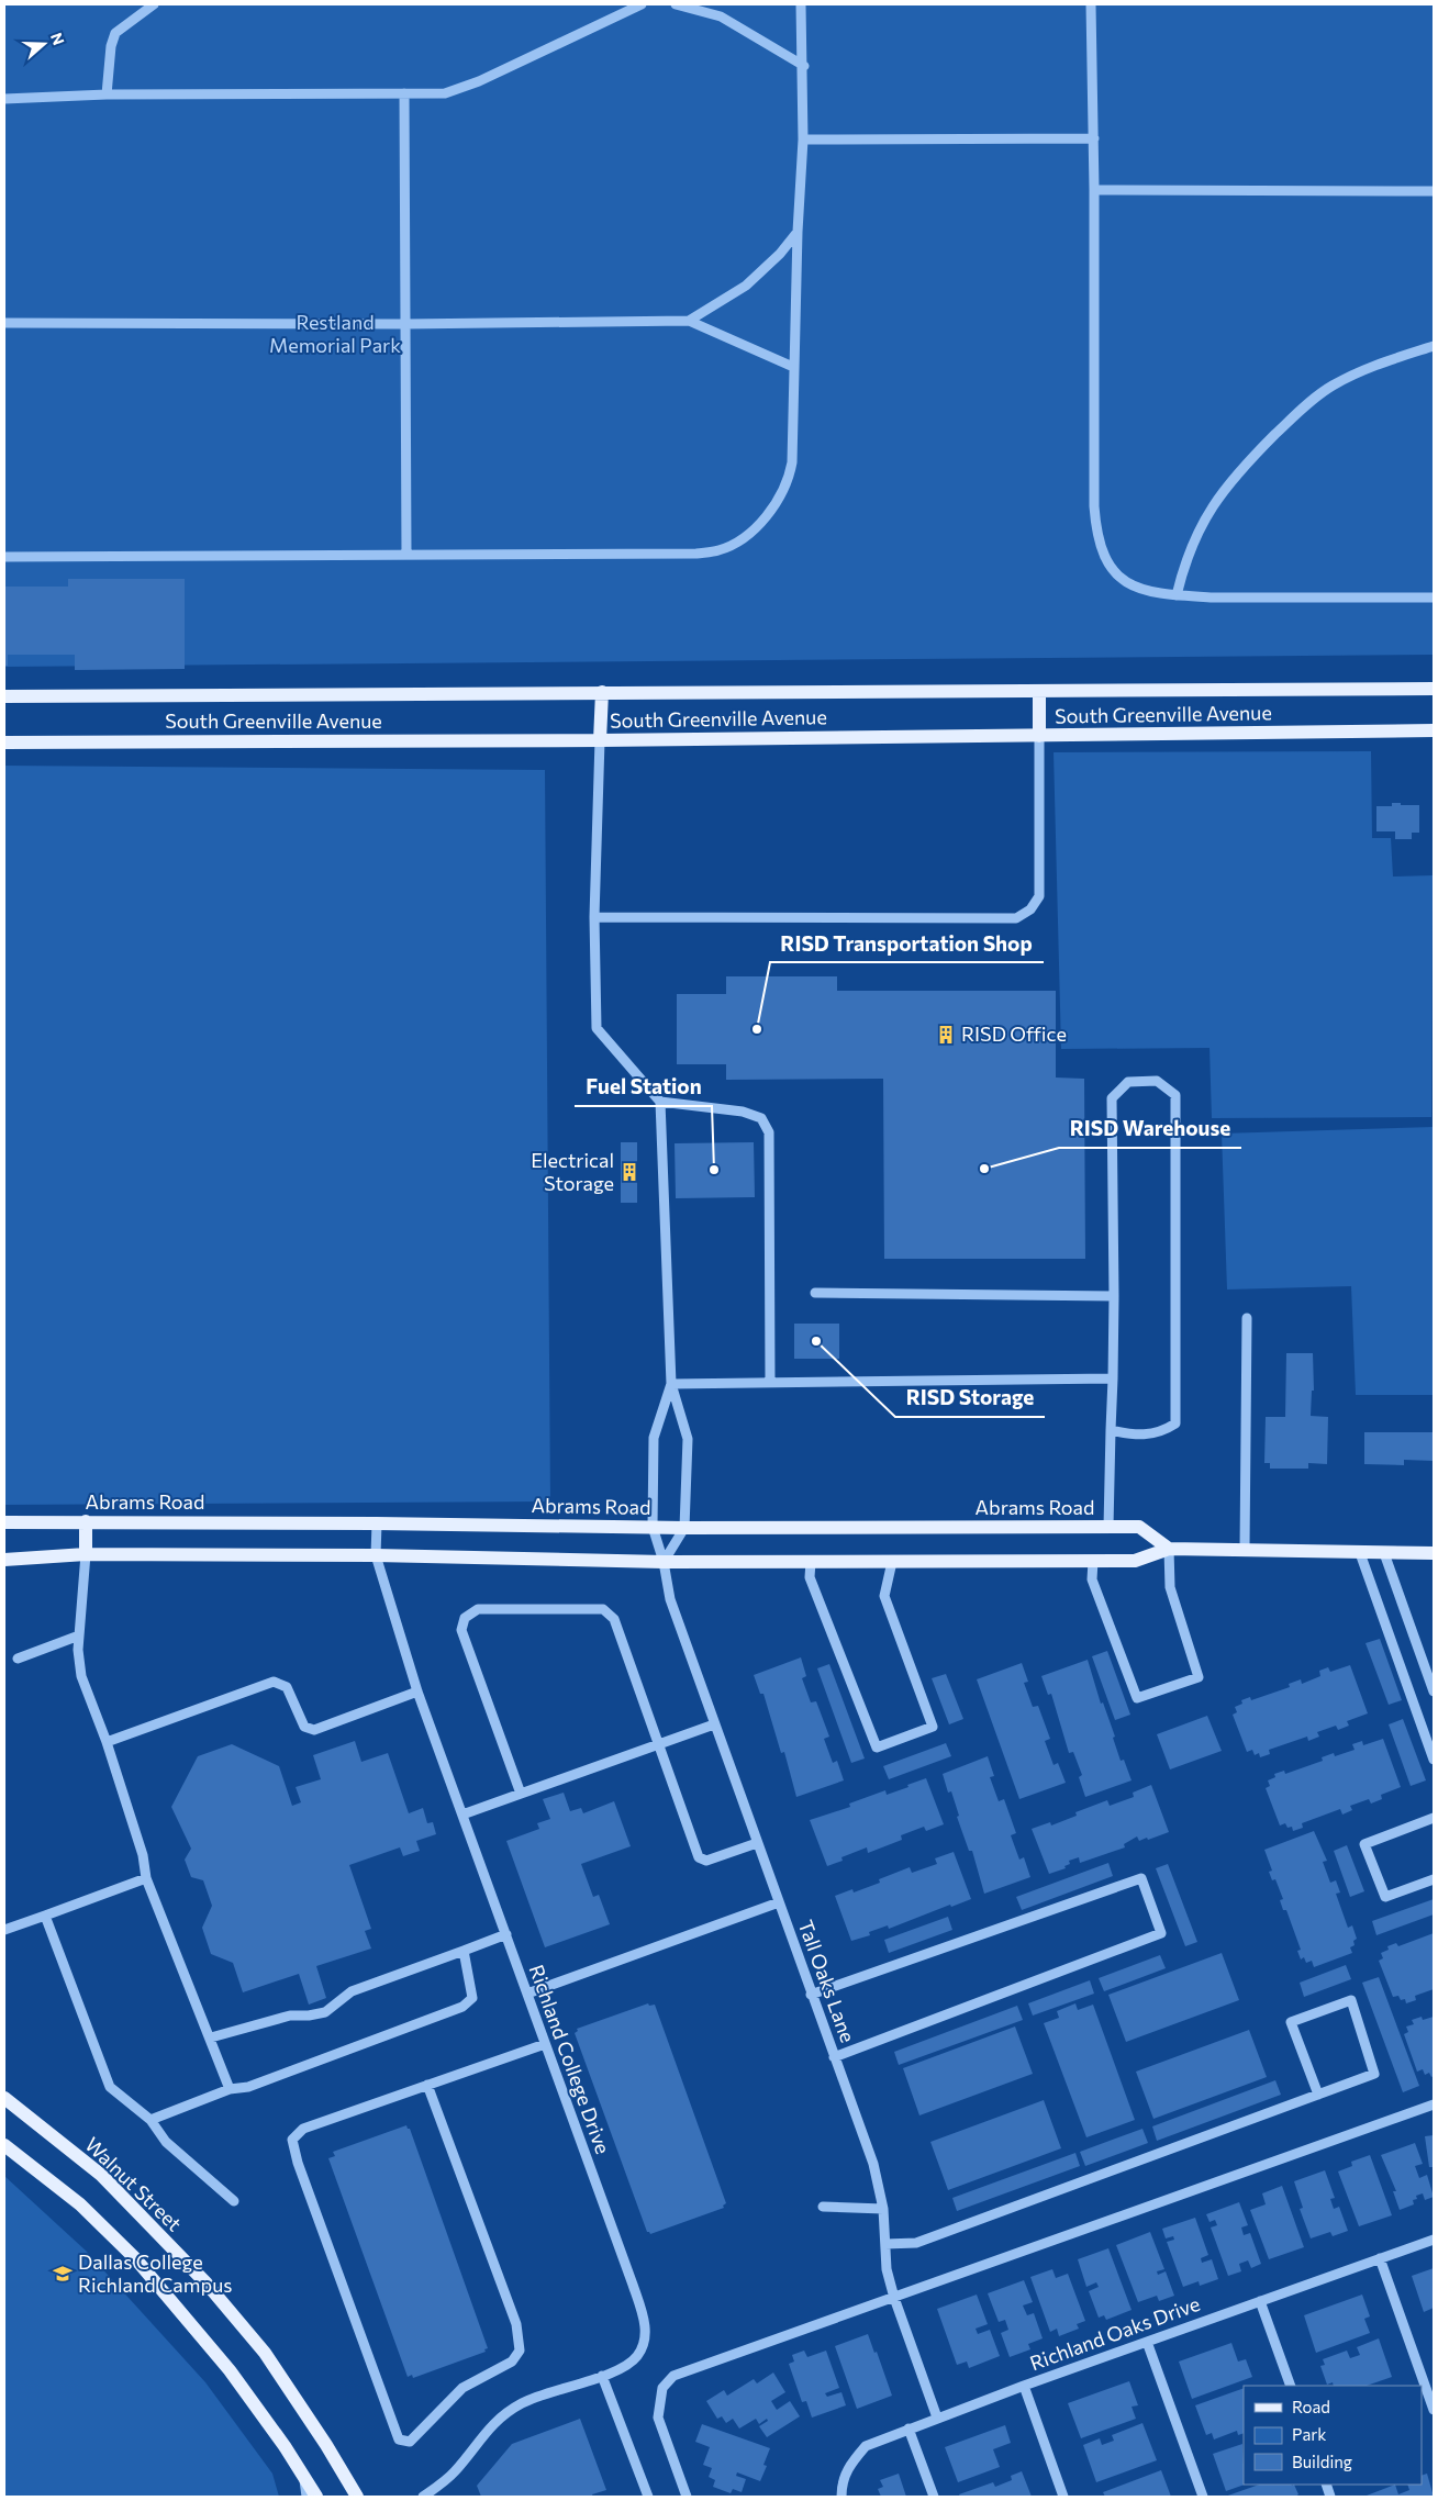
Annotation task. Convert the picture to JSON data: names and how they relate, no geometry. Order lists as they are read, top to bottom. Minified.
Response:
{"streets":{"main road":["South Greenville Avenue","Abrams Road","Walnut Street"],"street":["Tall Oaks Lane","Richland College Drive","Richland Oaks Drive"]},"crossings":[["Abrams Road","Tall Oaks Lane"],["Abrams Road","Richland College Drive"],["Tall Oaks Lane","Richland Oaks Drive"]],"parks":["Restland Memorial Park"],"places":{"other":["RISD Transportation Shop","RISD Warehouse","Fuel Station","RISD Storage"],"building":["RISD Office","Electrical Storage"],"school or university":["Dallas College Richland Campus"]},"legend":["Road","Park","Building"],"north":"right"}
